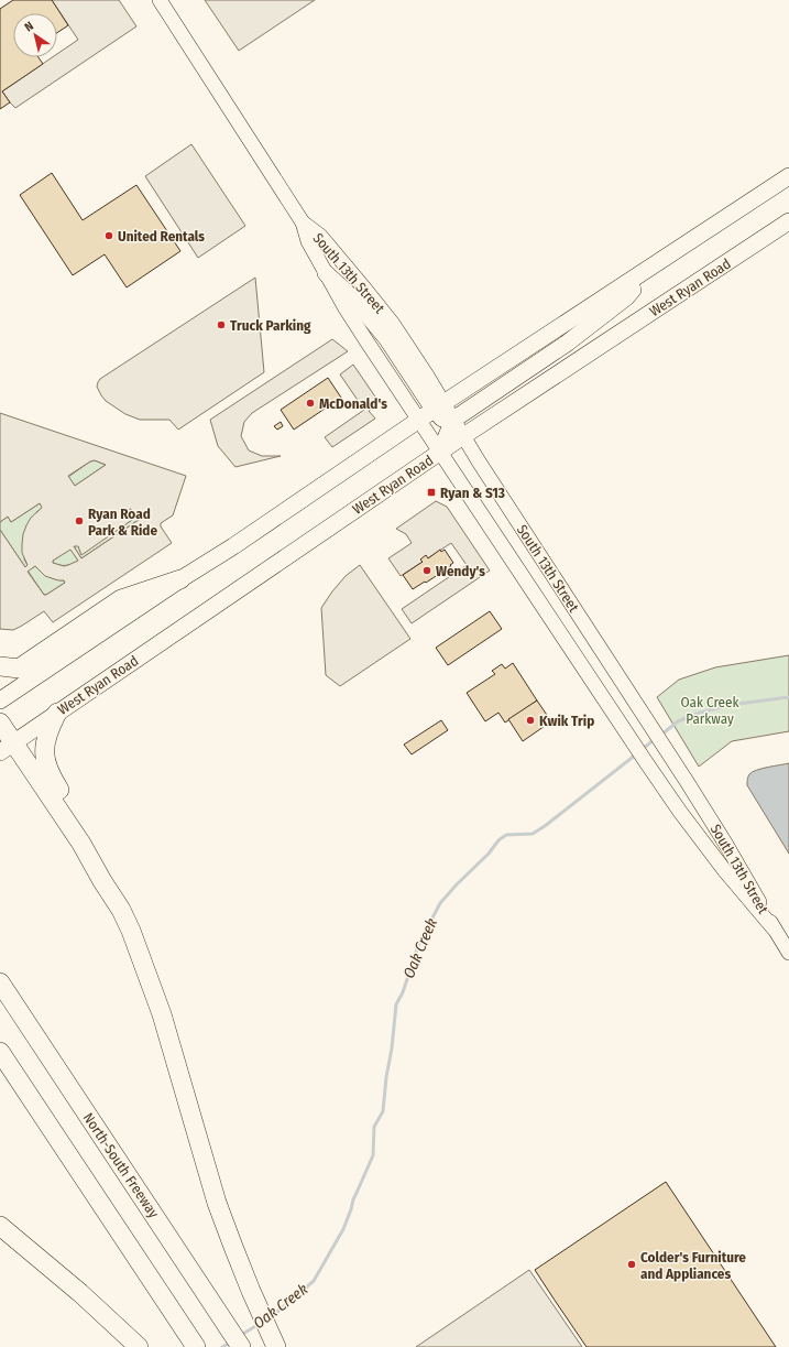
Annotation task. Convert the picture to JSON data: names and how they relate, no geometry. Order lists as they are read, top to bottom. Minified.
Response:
{"streets":{"highway":["North-South Freeway"],"main road":["West Ryan Road"],"street":["South 13th Street"]},"crossings":[["South 13th Street","West Ryan Road"]],"water":["Oak Creek"],"parks":["Oak Creek Parkway"],"places":{"other":["United Rentals","Truck Parking","McDonald's","Ryan Road Park & Ride","Wendy's","Kwik Trip","Colder's Furniture and Appliances"],"transit":["Ryan & S13"]},"north":"top left"}
